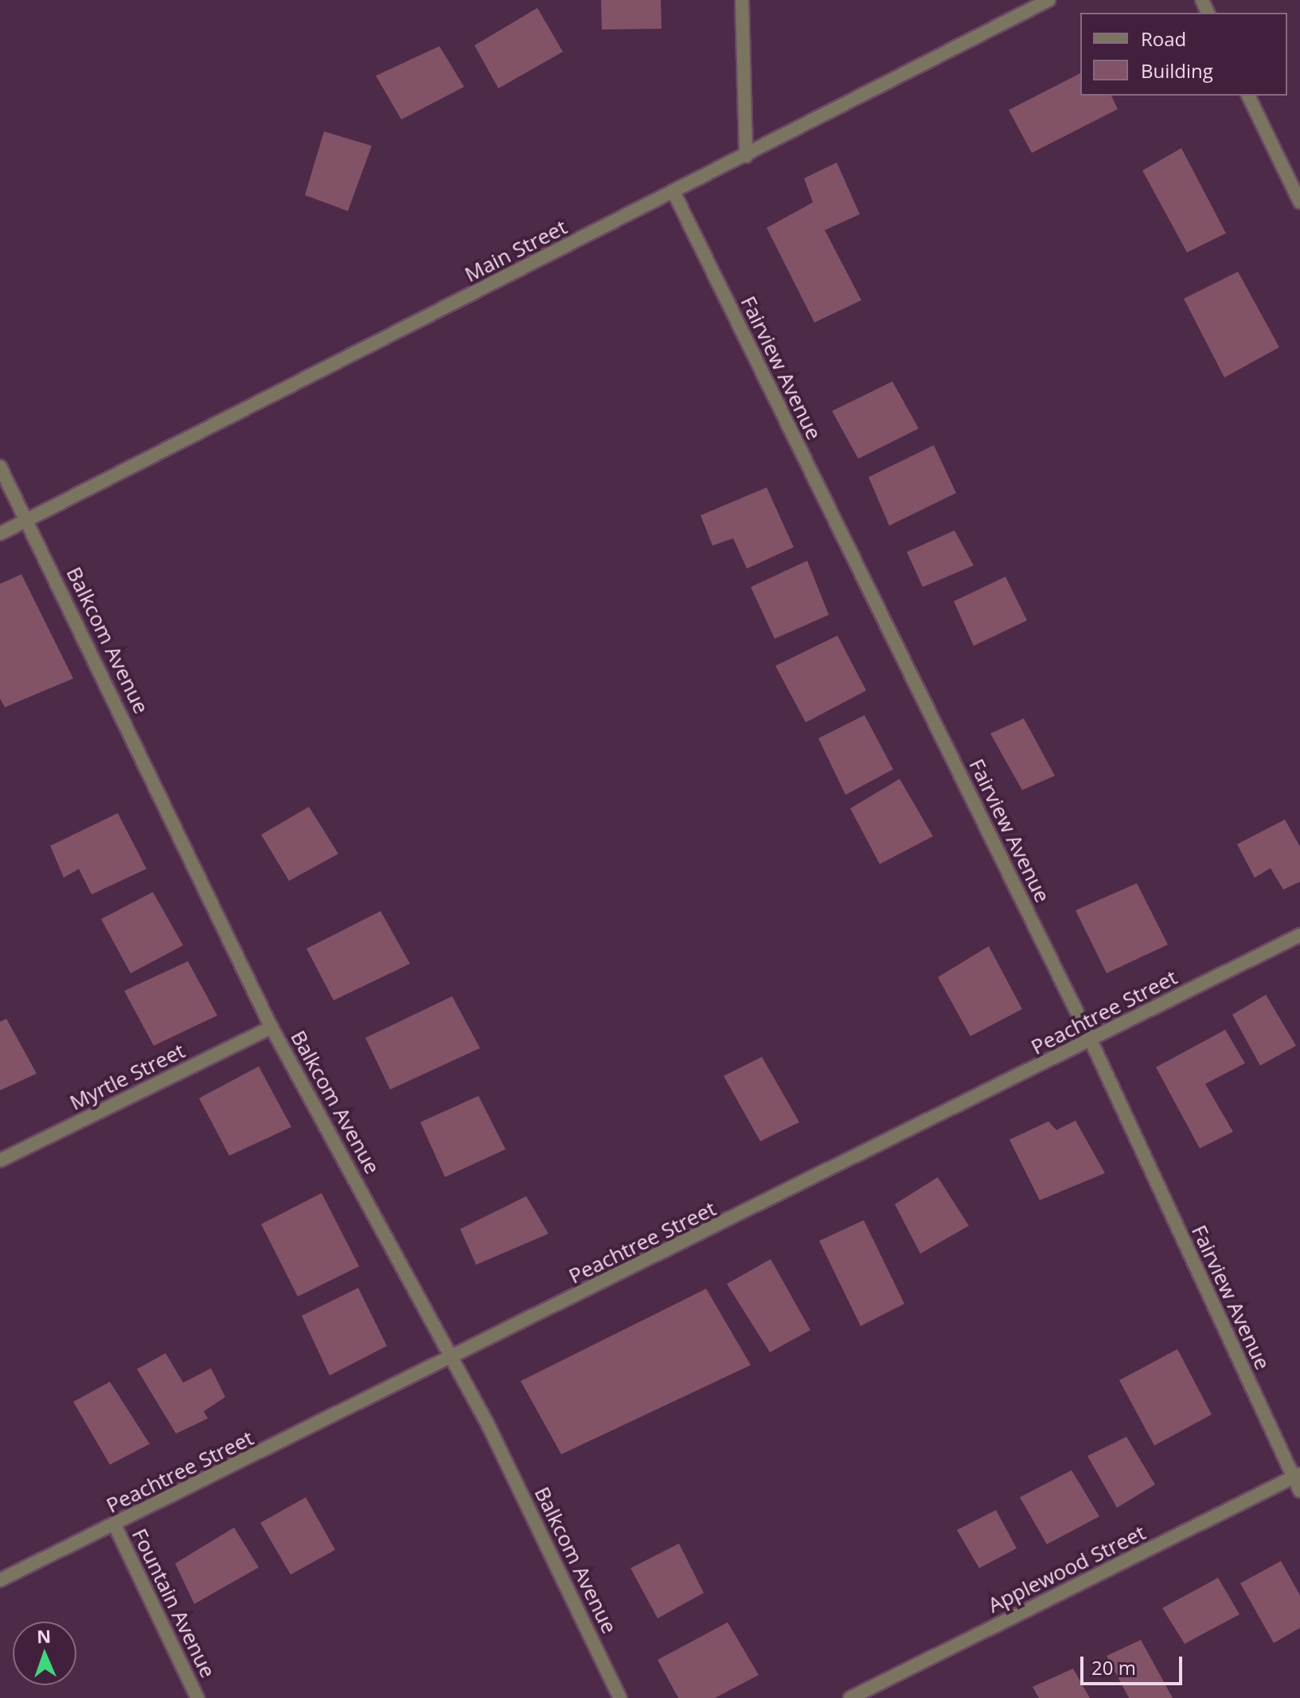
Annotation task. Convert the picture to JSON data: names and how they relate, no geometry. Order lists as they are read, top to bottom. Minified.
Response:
{"streets":{"street":["Main Street","Fairview Avenue","Balkcom Avenue","Peachtree Street","Myrtle Street","Applewood Street","Fountain Avenue"]},"crossings":[["Main Street","Fairview Avenue"],["Main Street","Balkcom Avenue"],["Fairview Avenue","Peachtree Street"],["Fairview Avenue","Applewood Street"],["Balkcom Avenue","Peachtree Street"],["Balkcom Avenue","Myrtle Street"],["Peachtree Street","Fountain Avenue"]],"legend":["Road","Building"],"scale_bar":"20 m","north":"top"}
